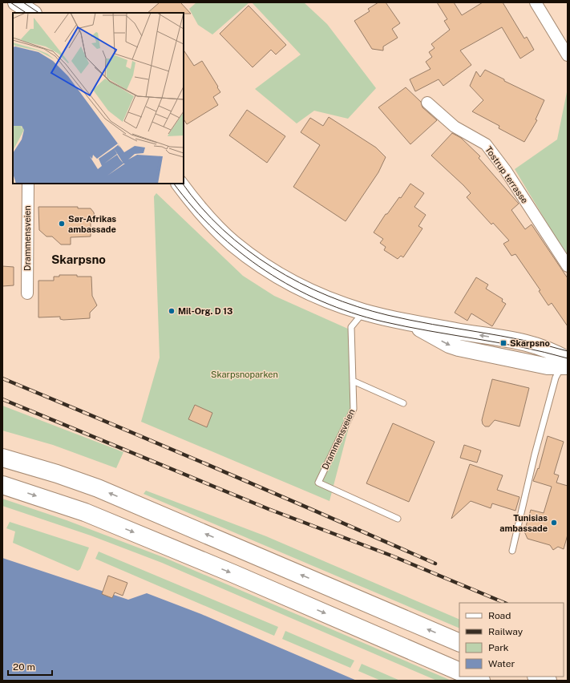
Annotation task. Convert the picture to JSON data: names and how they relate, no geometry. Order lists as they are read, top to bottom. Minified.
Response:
{"streets":{"street":["Tostrup terrasse","Drammensveien"]},"districts":["Skarpsno"],"parks":["Skarpsnoparken"],"places":{"other":["Sør-Afrikas ambassade","Mil-Org. D 13","Tunisias ambassade"],"transit":["Skarpsno"]},"legend":["Road","Railway","Park","Water"],"scale_bar":"20 m"}
